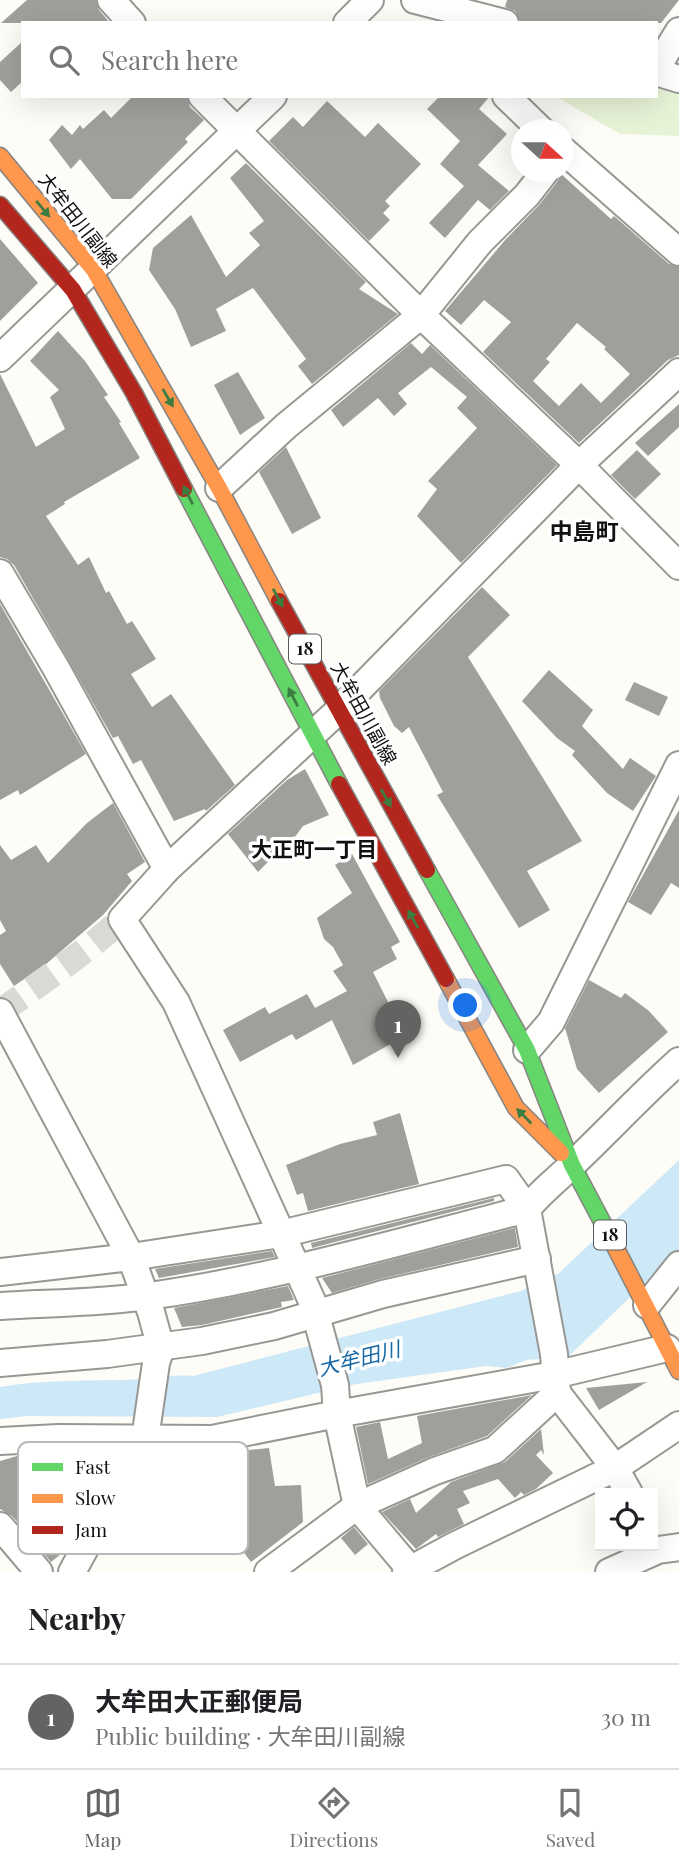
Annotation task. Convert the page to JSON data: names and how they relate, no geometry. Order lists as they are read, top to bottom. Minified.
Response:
{"streets":{"main road":["大牟田川副線","18"]},"districts":["中島町","大正町一丁目"],"water":["大牟田川"],"legend":["Fast","Slow","Jam"],"north":"right","page":{"search":"Search here","pins":"1","heading":"Nearby","list":[{"mark":"1","name":"大牟田大正郵便局","note":"Public building · 大牟田川副線","value":"30 m"}],"nav":["Map","Directions","Saved"]}}
